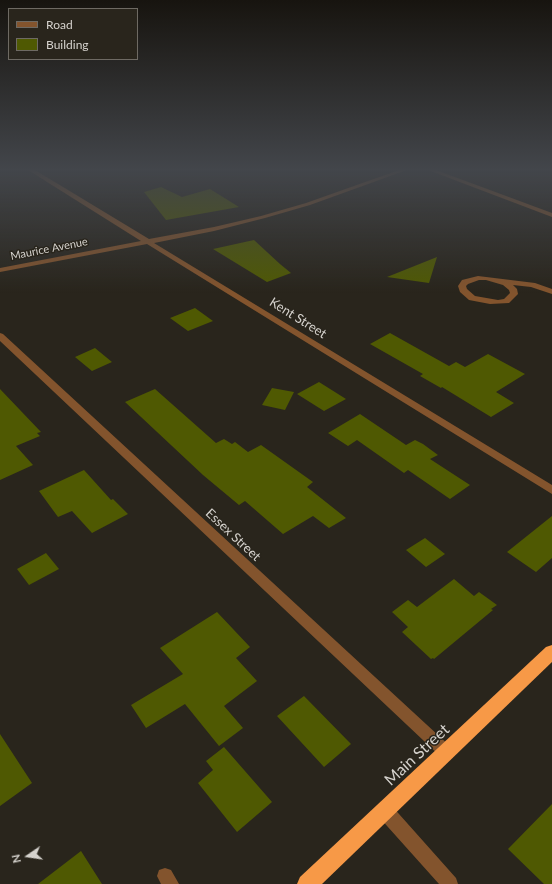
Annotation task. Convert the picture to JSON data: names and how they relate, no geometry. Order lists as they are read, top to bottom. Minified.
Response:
{"streets":{"highway":["Main Street"],"street":["Maurice Avenue","Kent Street","Essex Street"]},"crossings":[["Maurice Avenue","Kent Street"],["Essex Street","Main Street"]],"legend":["Road","Building"],"north":"left"}
